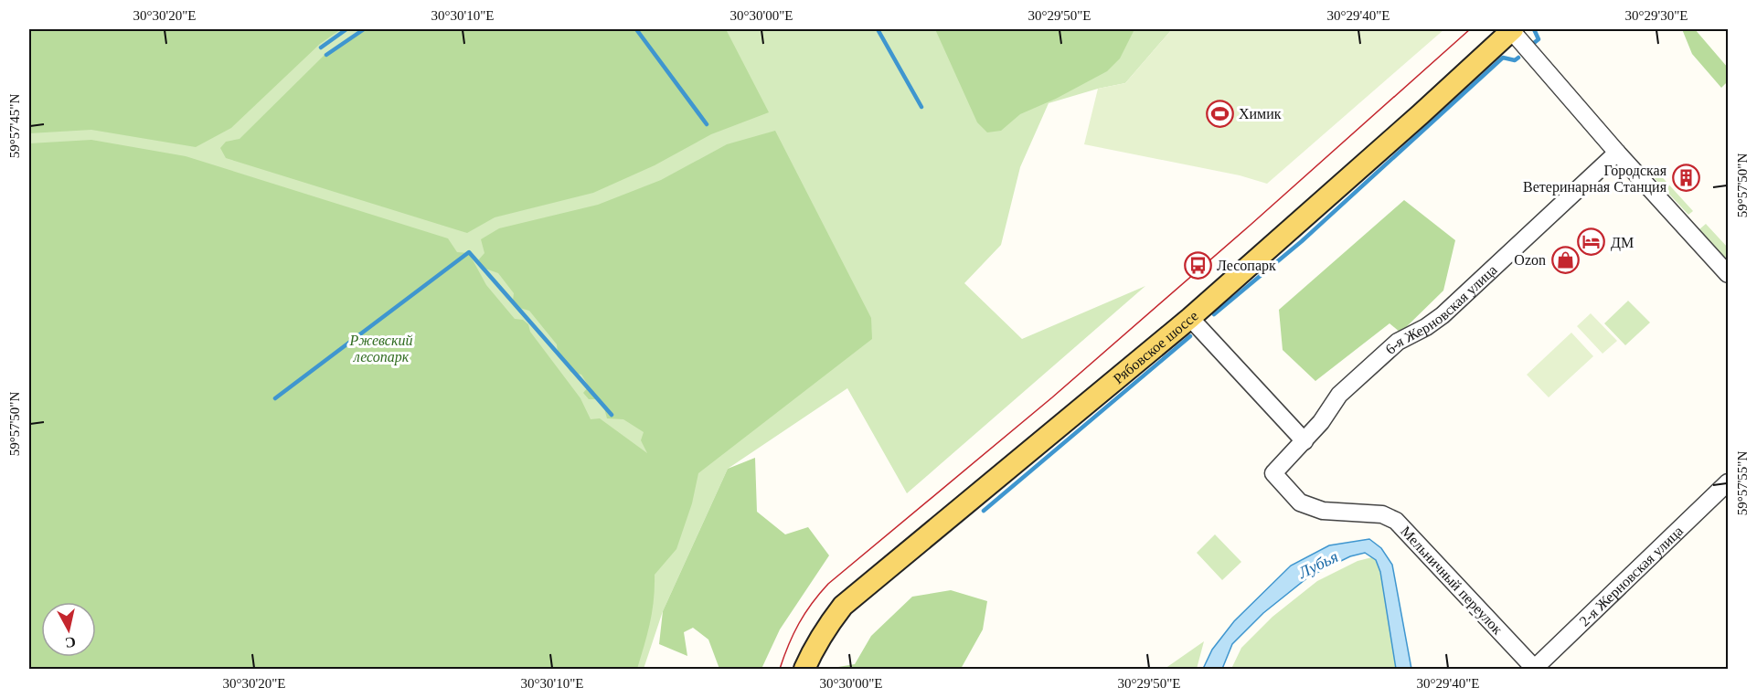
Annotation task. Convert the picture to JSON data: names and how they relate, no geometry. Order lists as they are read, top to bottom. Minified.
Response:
{"streets":{"main road":["Рябовское шоссе"],"street":["6-я Жерновская улица","2-я Жерновская улица","Мельничный переулок"]},"crossings":[["6-я Жерновская улица","Мельничный переулок"],["2-я Жерновская улица","Мельничный переулок"]],"water":["Лубья"],"parks":["Ржевский лесопарк"],"places":{"sports":["Химик"],"building":["Городская Ветеринарная Станция"],"hotel":["ДМ"],"shop":["Ozon"],"bus stop":["Лесопарк"]},"north":"bottom","coordinates":["30°30'20\"E","30°30'10\"E","30°30'00\"E","30°29'50\"E","30°29'40\"E","30°29'30\"E","59°57'45\"N","59°57'50\"N","59°57'55\"N"]}
